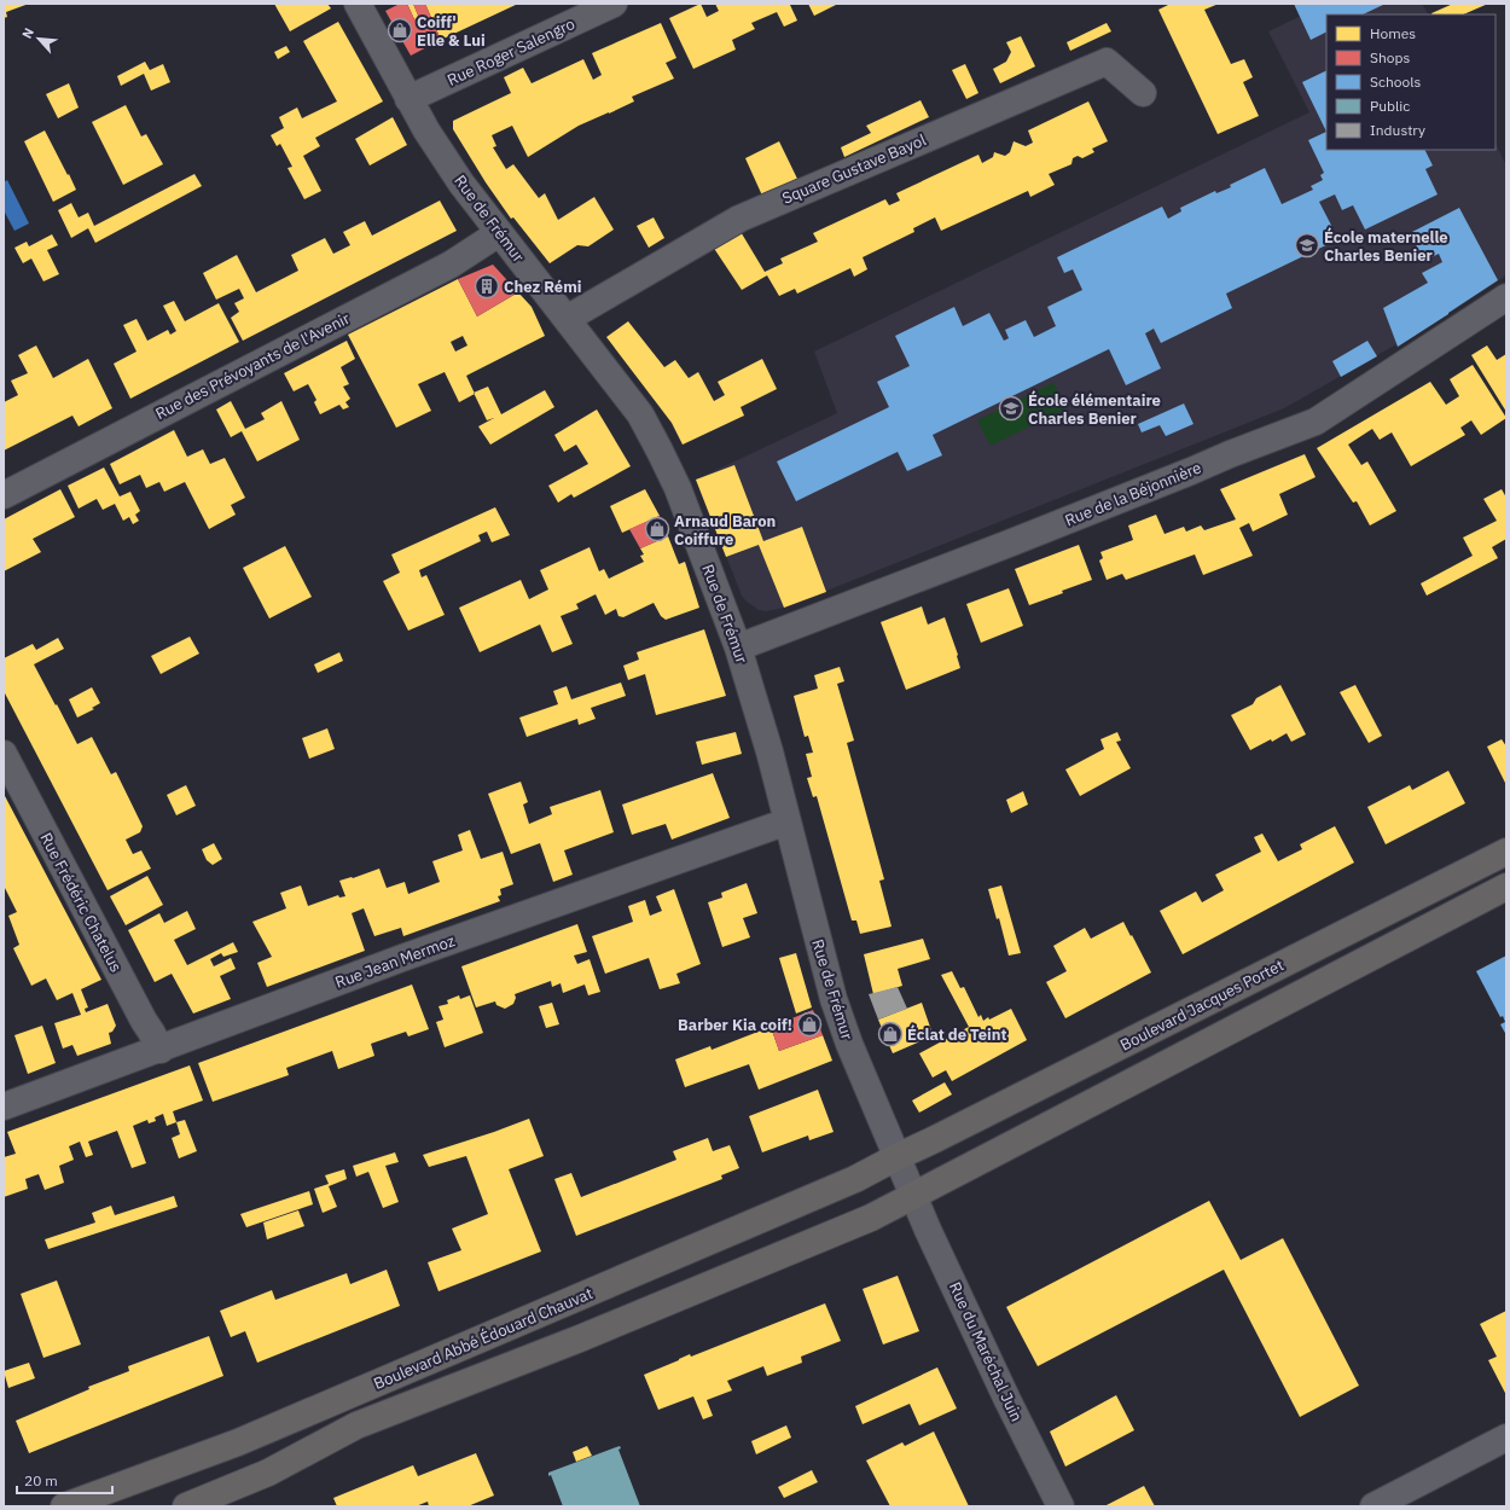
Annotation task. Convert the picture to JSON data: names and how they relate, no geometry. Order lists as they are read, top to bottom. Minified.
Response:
{"streets":{"main road":["Boulevard Jacques Portet","Boulevard Abbé Édouard Chauvat"],"street":["Rue Roger Salengro","Square Gustave Bayol","Rue de Frémur","Rue des Prévoyants de l'Avenir","Rue de la Béjonnière","Rue Frédéric Chatelus","Rue Jean Mermoz","Rue du Maréchal Juin"]},"crossings":[["Rue Roger Salengro","Rue de Frémur"],["Square Gustave Bayol","Rue de Frémur"],["Rue de Frémur","Rue des Prévoyants de l'Avenir"],["Rue de Frémur","Rue de la Béjonnière"],["Rue de Frémur","Rue Jean Mermoz"],["Rue de Frémur","Boulevard Jacques Portet"],["Rue de Frémur","Boulevard Abbé Édouard Chauvat"],["Rue de Frémur","Rue du Maréchal Juin"],["Rue Frédéric Chatelus","Rue Jean Mermoz"],["Boulevard Jacques Portet","Boulevard Abbé Édouard Chauvat"],["Boulevard Abbé Édouard Chauvat","Rue du Maréchal Juin"]],"places":{"shop":["Coiff' Elle & Lui","Arnaud Baron Coiffure","Barber Kia coif!","Éclat de Teint"],"school or university":["École maternelle Charles Benier","École élémentaire Charles Benier"],"building":["Chez Rémi"]},"legend":["Homes","Shops","Schools","Public","Industry"],"scale_bar":"20 m","north":"top left"}
